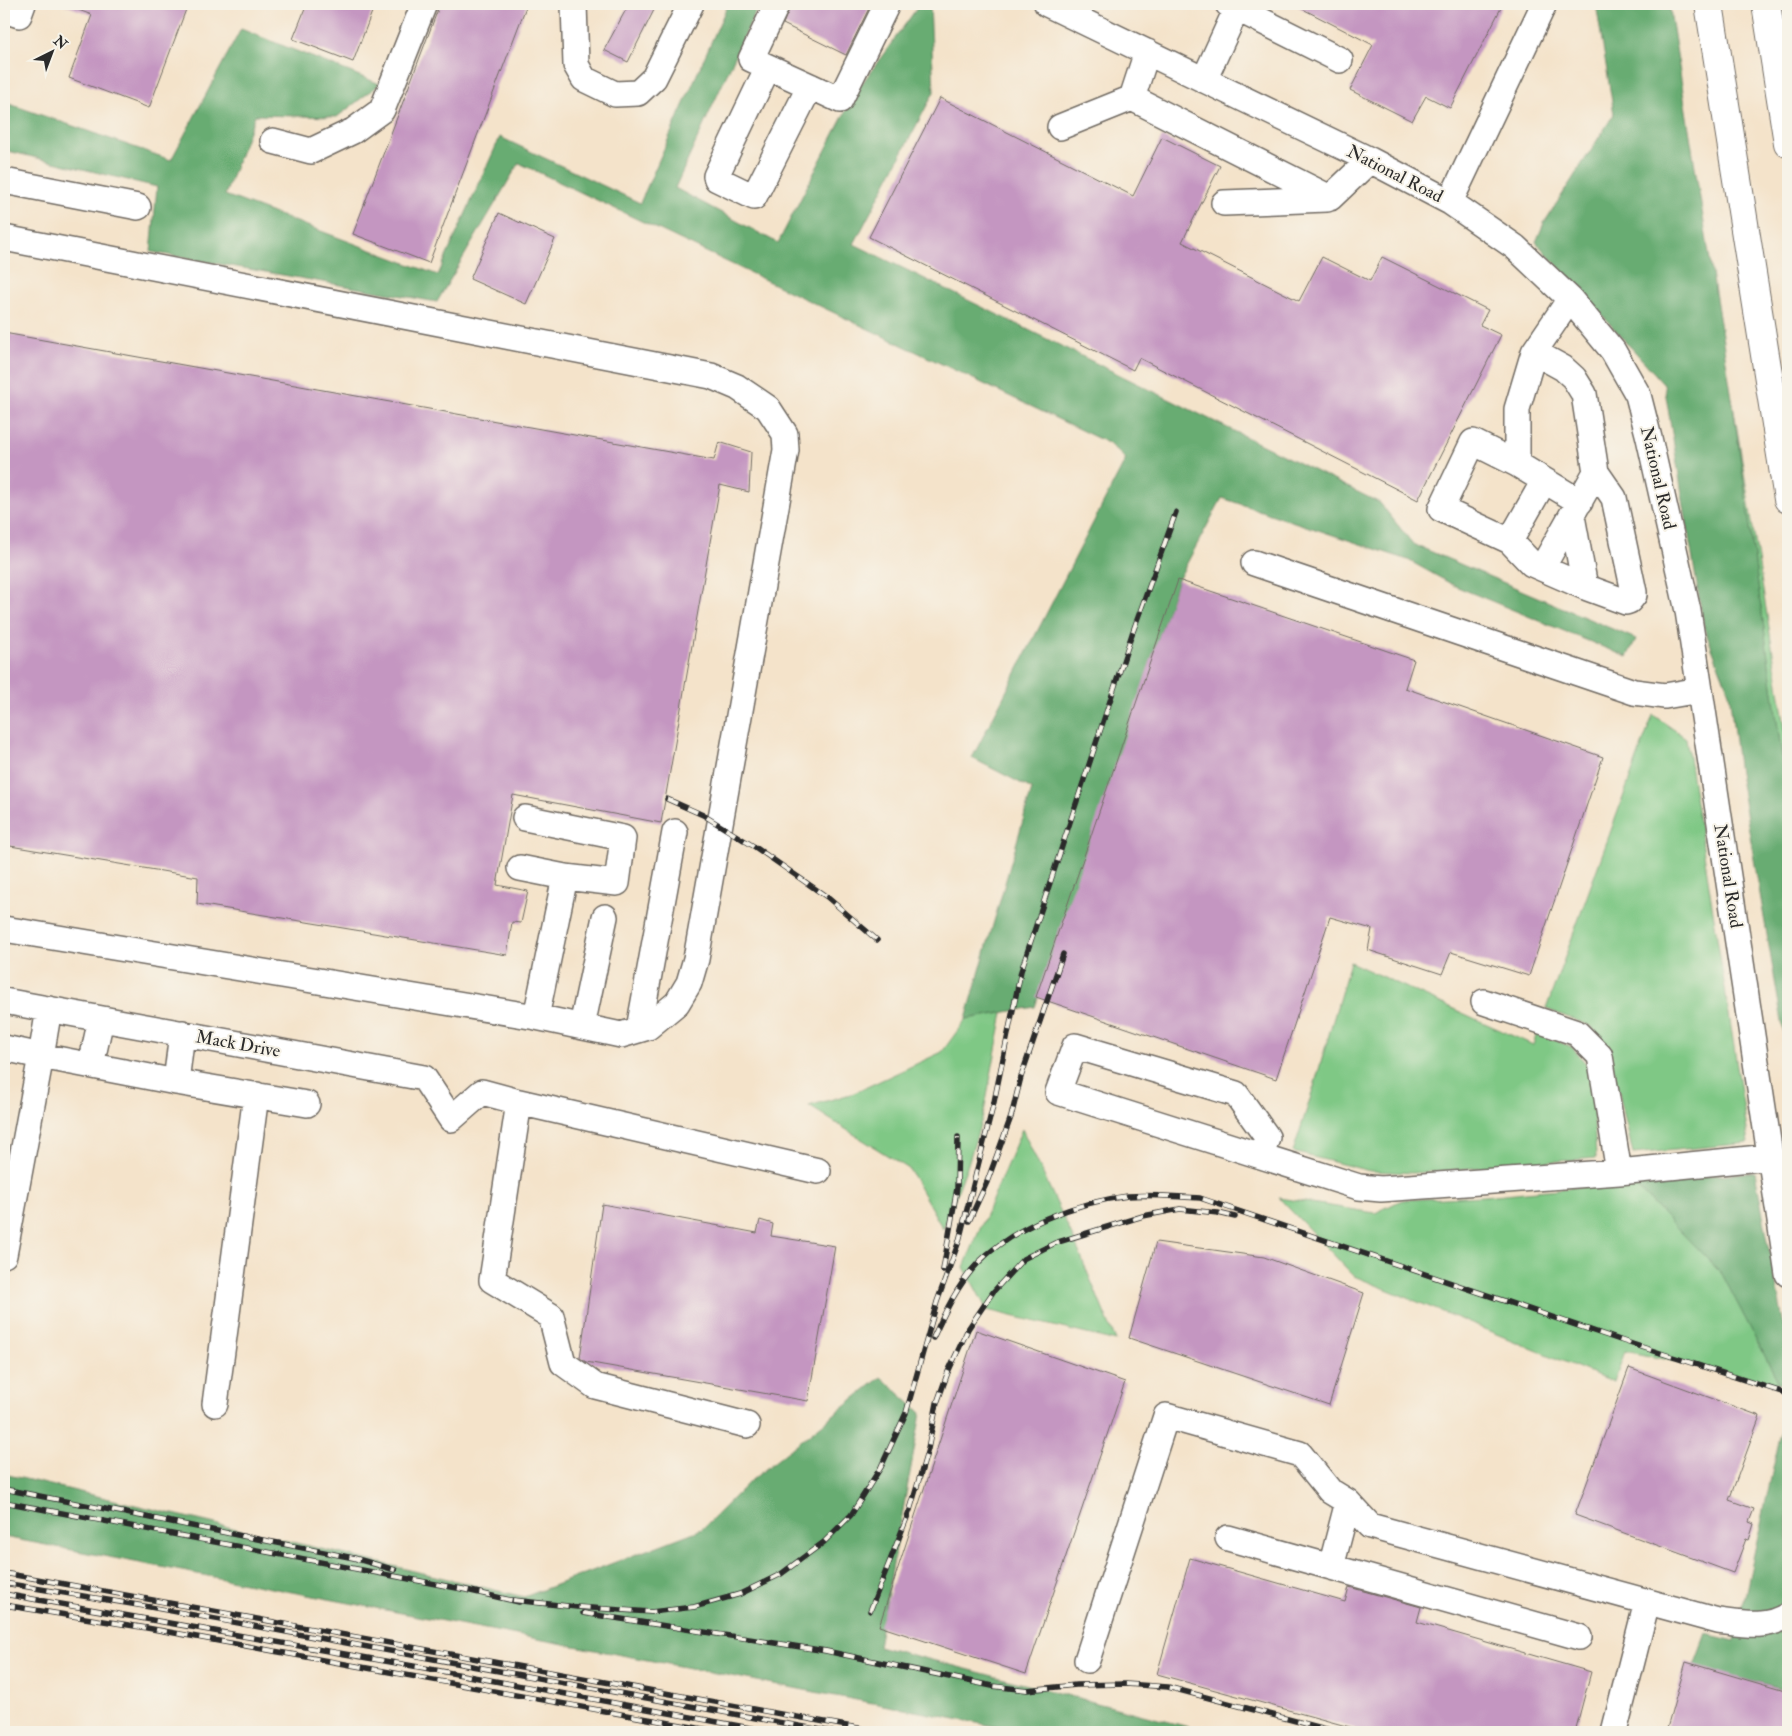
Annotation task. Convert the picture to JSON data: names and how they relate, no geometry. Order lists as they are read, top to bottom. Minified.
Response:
{"streets":{"street":["National Road","Mack Drive"]},"north":"top right"}
